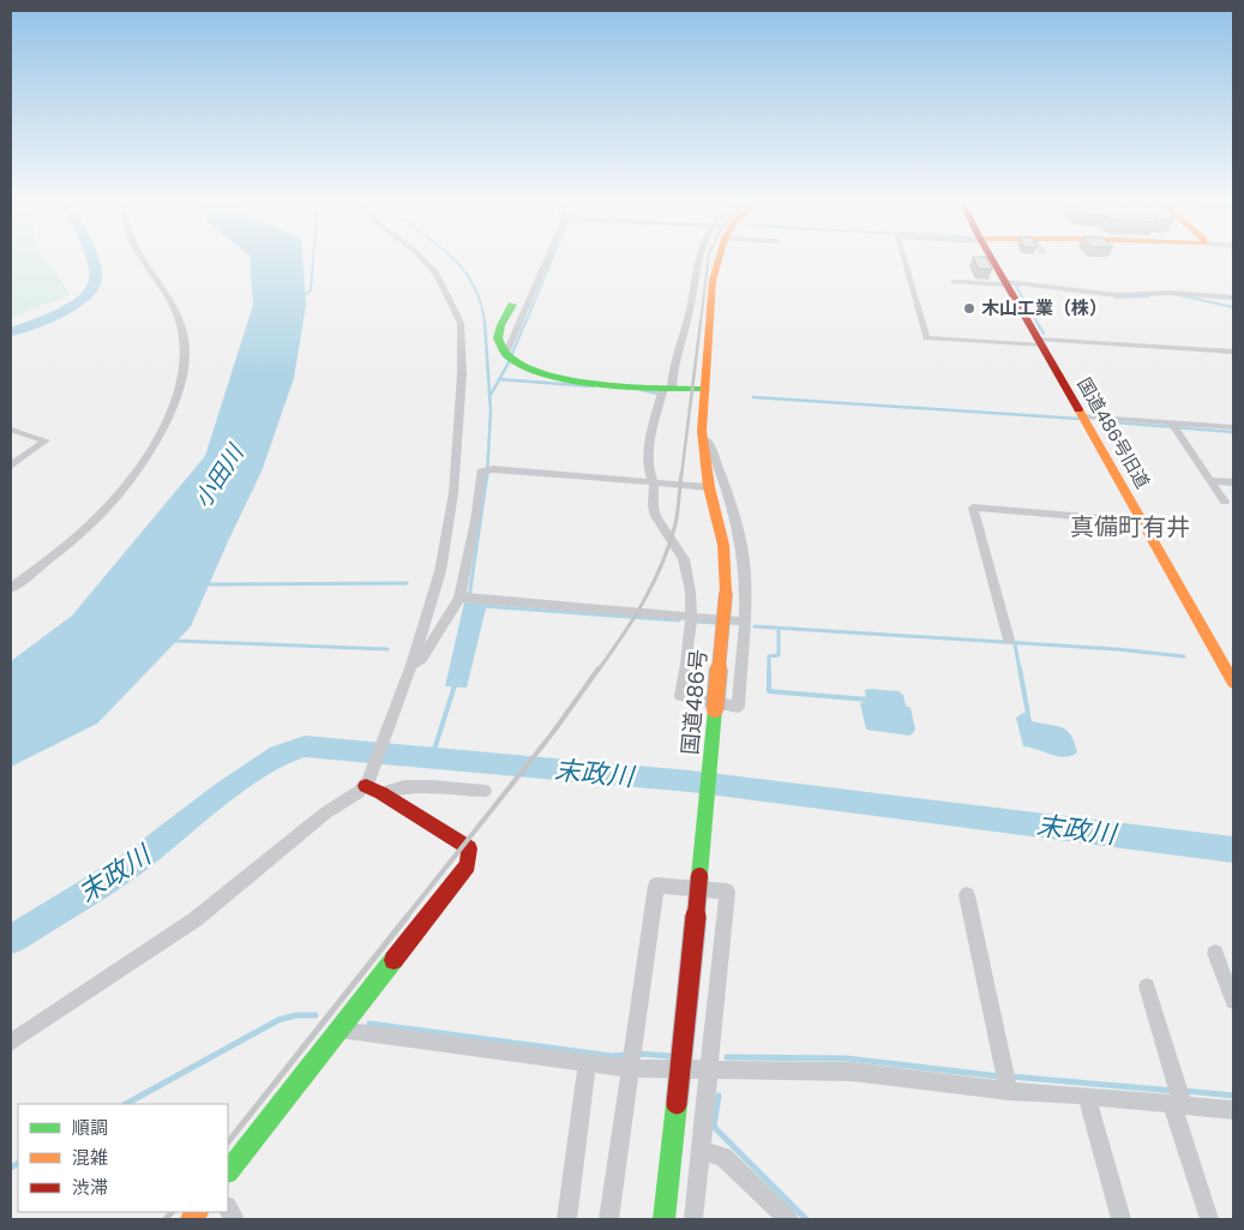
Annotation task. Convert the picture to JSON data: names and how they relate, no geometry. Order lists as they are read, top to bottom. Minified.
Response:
{"streets":{"main road":["国道486号旧道","国道486号"]},"districts":["真備町有井"],"water":["小田川","末政川"],"places":["木山工業（株）"],"legend":["順調","混雑","渋滞"]}
